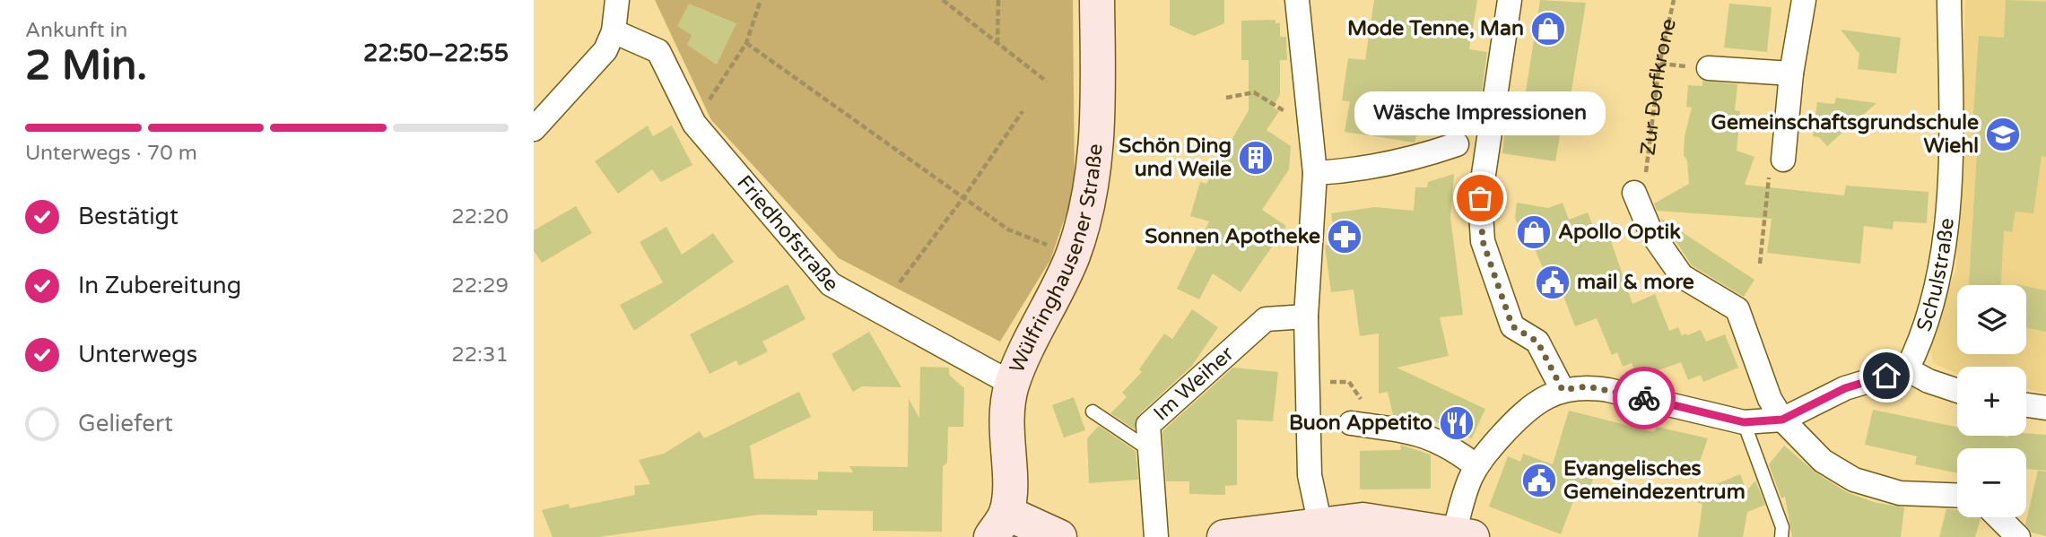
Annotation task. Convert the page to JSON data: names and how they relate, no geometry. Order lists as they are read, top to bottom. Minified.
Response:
{"streets":{"street":["Friedhofstraße","Wülfringhausener Straße","Schulstraße","Im Weiher"],"path":["Zur Dorfkrone"]},"crossings":[["Friedhofstraße","Wülfringhausener Straße"]],"places":{"shop":["Mode Tenne, Man","Apollo Optik"],"school or university":["Gemeinschaftsgrundschule Wiehl"],"building":["Schön Ding und Weile"],"other":["Wäsche Impressionen"],"pharmacy":["Sonnen Apotheke"],"public building":["mail & more","Evangelisches Gemeindezentrum"],"restaurant":["Buon Appetito"]},"page":{"heading":["2 Min.","Ankunft in","22:50–22:55"],"bubble":"Wäsche Impressionen","bar":"Unterwegs · 70 m","list":[["Bestätigt","22:20"],["In Zubereitung","22:29"],["Unterwegs","22:31"],"Geliefert"],"map_buttons":["+","−"]}}
